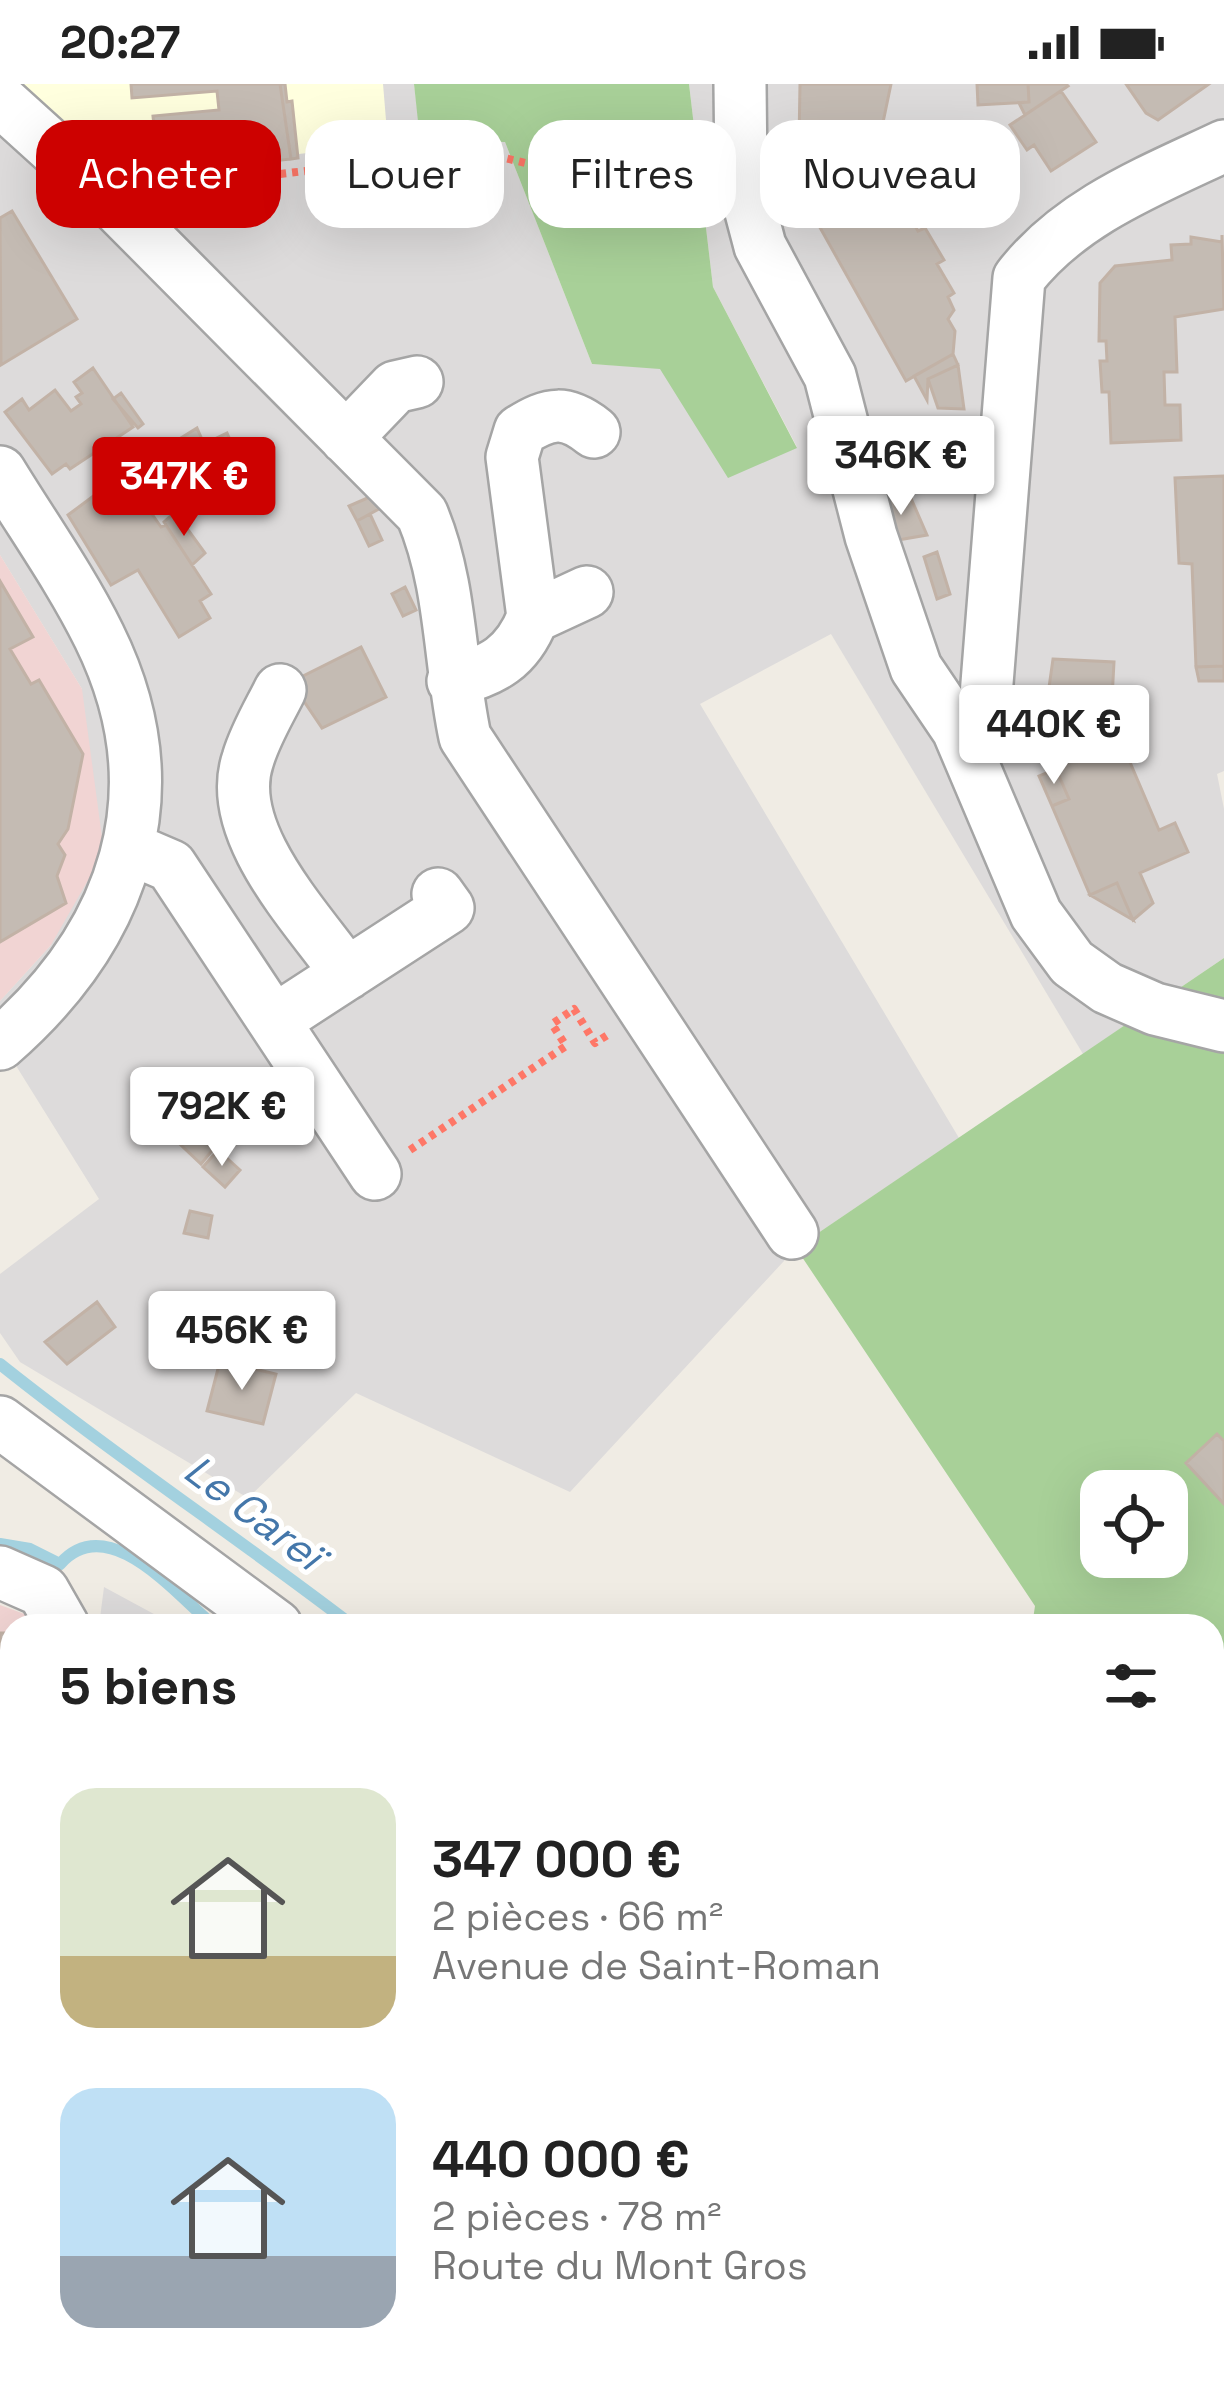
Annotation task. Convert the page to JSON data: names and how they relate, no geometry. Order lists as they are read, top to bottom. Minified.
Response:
{"water":["Le Careï"],"page":{"status":"20:27","chip":["Acheter","Louer","Filtres","Nouveau"],"price":["346K €","347K €","440K €","792K €","456K €"],"heading":"5 biens","list":[{"name":"347 000 €","note":"2 pièces · 66 m² · Avenue de Saint-Roman"},{"name":"440 000 €","note":"2 pièces · 78 m² · Route du Mont Gros"}]}}
